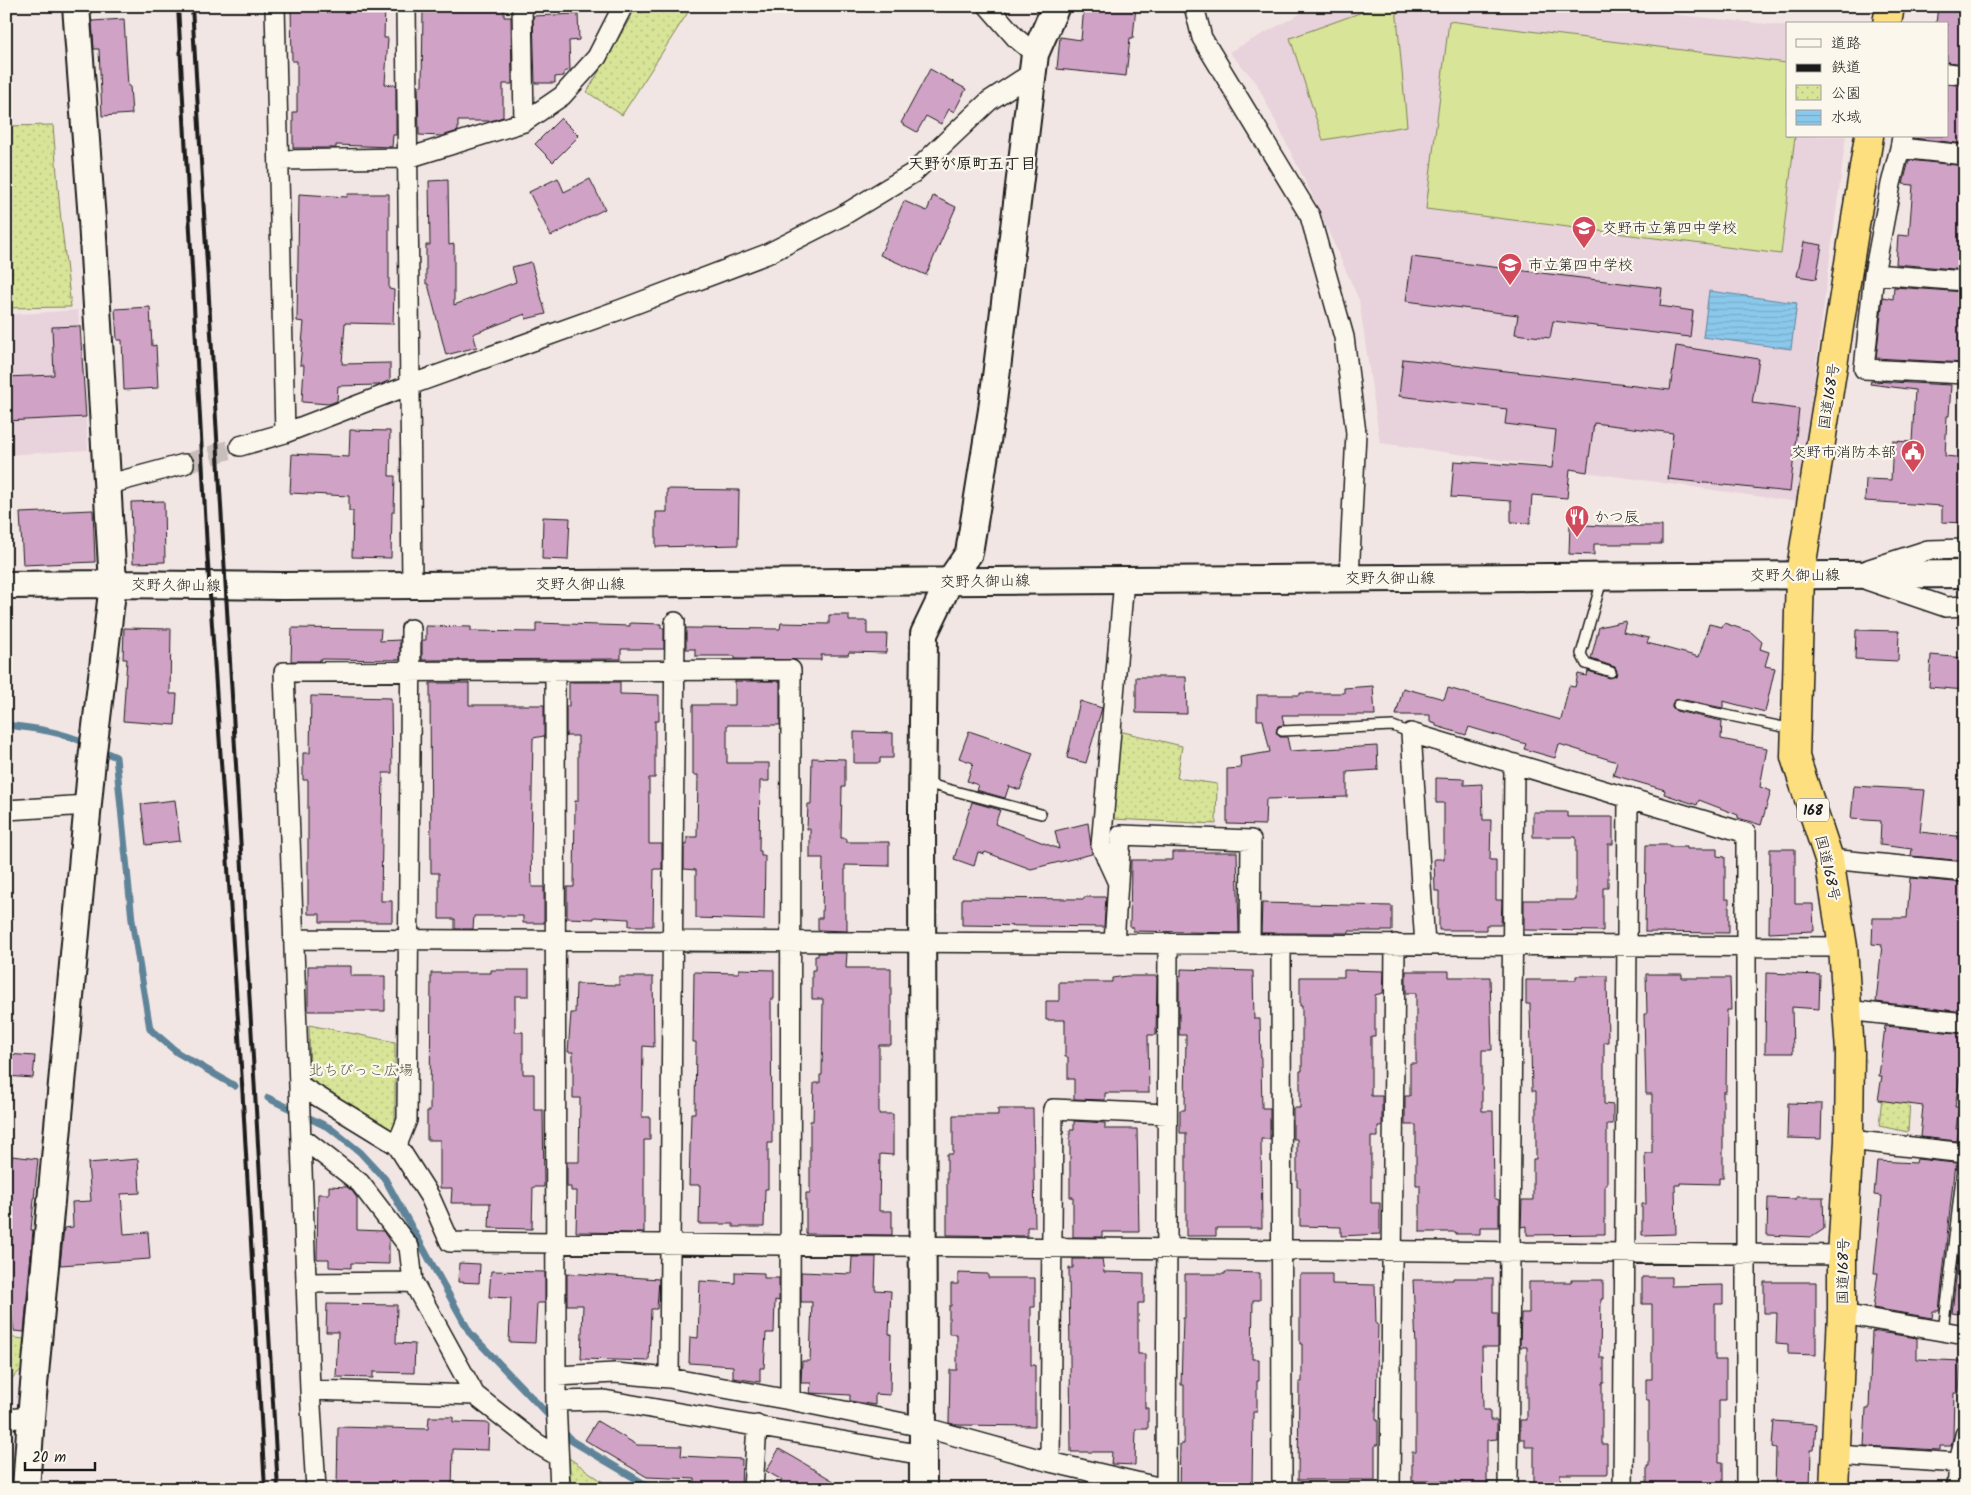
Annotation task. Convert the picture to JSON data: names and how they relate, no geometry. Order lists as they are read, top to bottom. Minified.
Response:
{"streets":{"highway":["国道168号","168"],"street":["交野久御山線"]},"crossings":[["国道168号","交野久御山線"]],"districts":["天野が原町五丁目"],"parks":["北ちびっこ広場"],"places":{"school or university":["交野市立第四中学校","市立第四中学校"],"public building":["交野市消防本部"],"restaurant":["かつ辰"]},"legend":["道路","鉄道","公園","水域"],"scale_bar":"20 m"}
